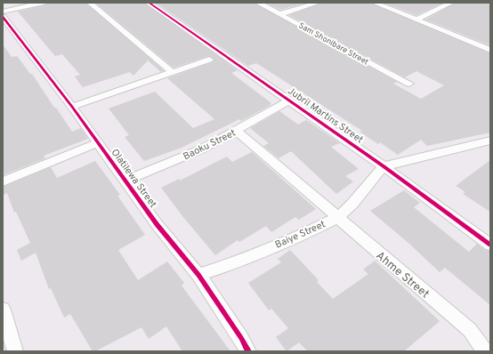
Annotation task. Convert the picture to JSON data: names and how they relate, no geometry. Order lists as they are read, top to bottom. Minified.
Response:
{"streets":{"street":["Sam Shonibare Street","Jubril Martins Street","Baoku Street","Olatilewa Street","Baiye Street","Ahme Street"]},"crossings":[["Jubril Martins Street","Baoku Street"],["Jubril Martins Street","Baiye Street"],["Baoku Street","Olatilewa Street"],["Baoku Street","Ahme Street"],["Olatilewa Street","Baiye Street"],["Baiye Street","Ahme Street"]]}
